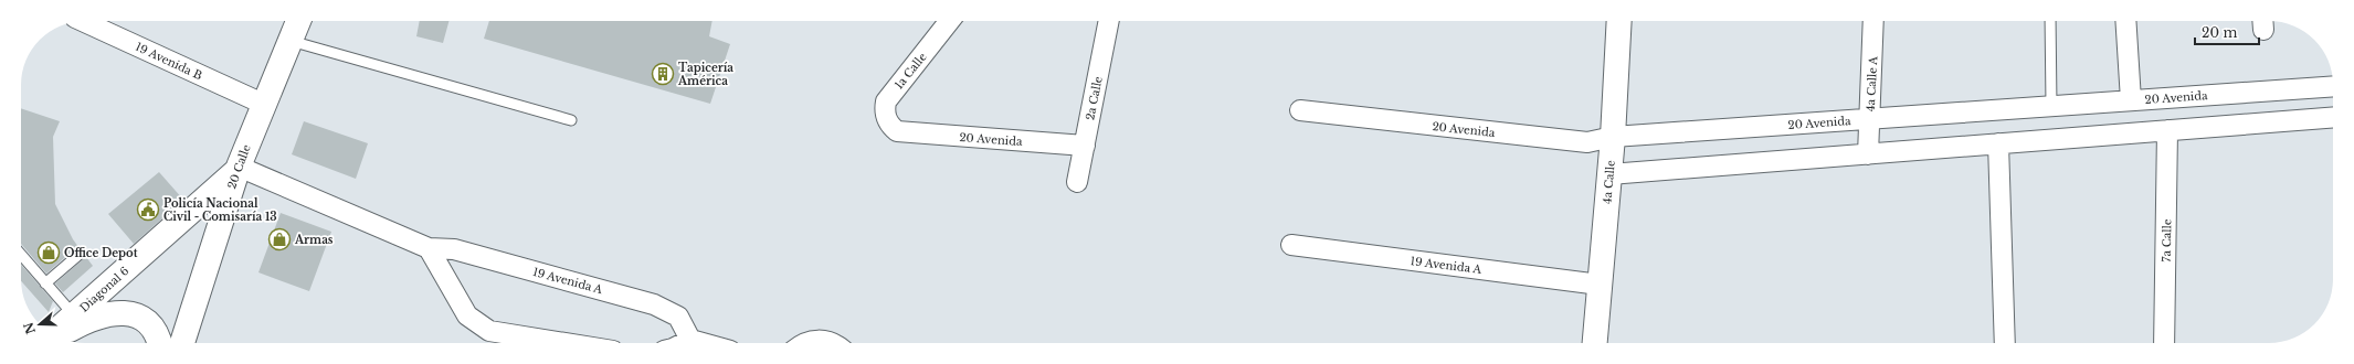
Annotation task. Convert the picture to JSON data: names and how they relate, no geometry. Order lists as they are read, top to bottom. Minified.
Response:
{"streets":{"main road":["20 Calle","4a Calle","Diagonal 6"],"street":["19 Avenida B","1a Calle","4a Calle A","20 Avenida","2a Calle","7a Calle","19 Avenida A"]},"crossings":[["19 Avenida B","20 Calle"],["1a Calle","20 Avenida"],["4a Calle A","20 Avenida"],["20 Avenida","2a Calle"],["20 Avenida","4a Calle"],["20 Calle","19 Avenida A"],["20 Calle","Diagonal 6"],["4a Calle","19 Avenida A"],["19 Avenida A","Diagonal 6"]],"places":{"building":["Tapicería América"],"public building":["Policía Nacional Civil - Comisaría 13"],"shop":["Armas","Office Depot"]},"scale_bar":"20 m","north":"left"}
